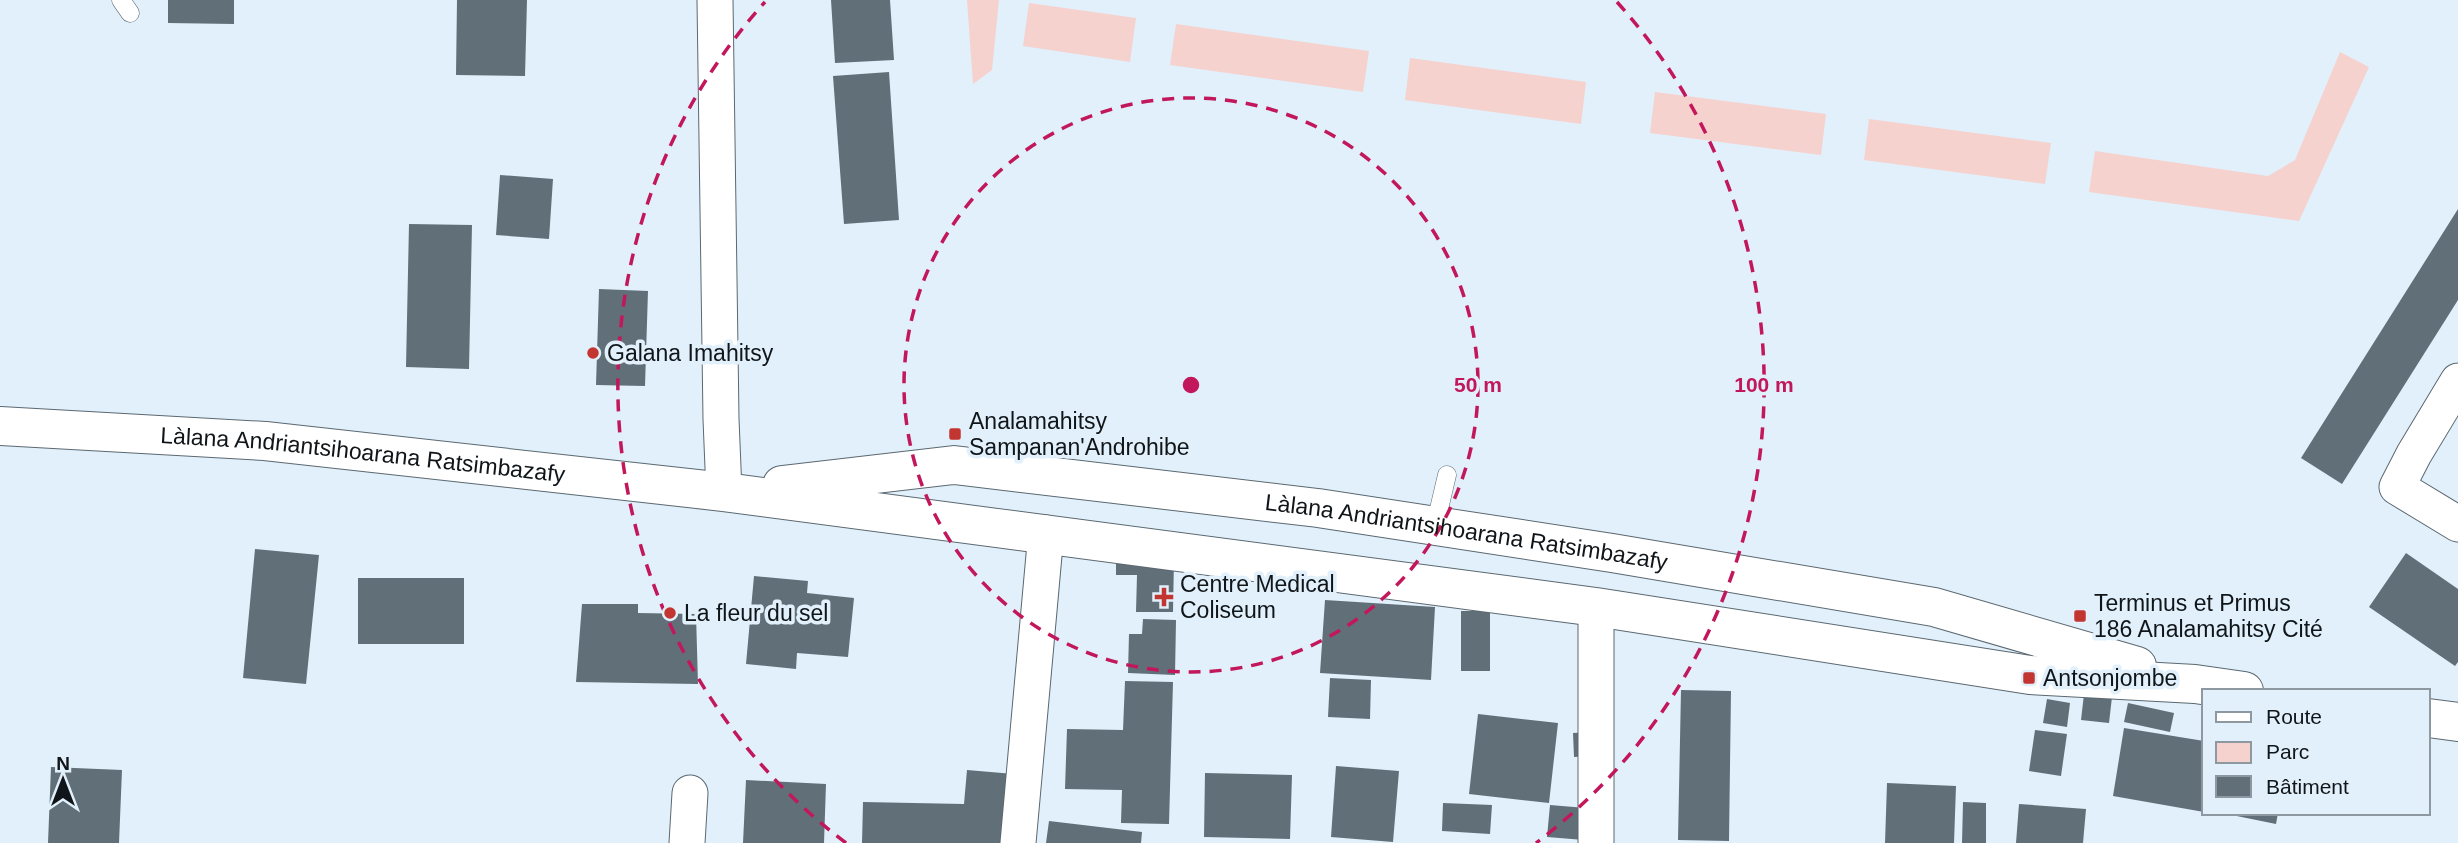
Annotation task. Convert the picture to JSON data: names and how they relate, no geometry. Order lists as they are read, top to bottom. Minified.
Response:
{"streets":{"main road":["Làlana Andriantsihoarana Ratsimbazafy"]},"places":{"other":["Galana Imahitsy","La fleur du sel"],"transit":["Analamahitsy Sampanan'Androhibe","Terminus et Primus 186 Analamahitsy Cité","Antsonjombe"],"health":["Centre Medical Coliseum"]},"legend":["Route","Parc","Bâtiment"],"north":"top","rings":["50 m","100 m"]}
